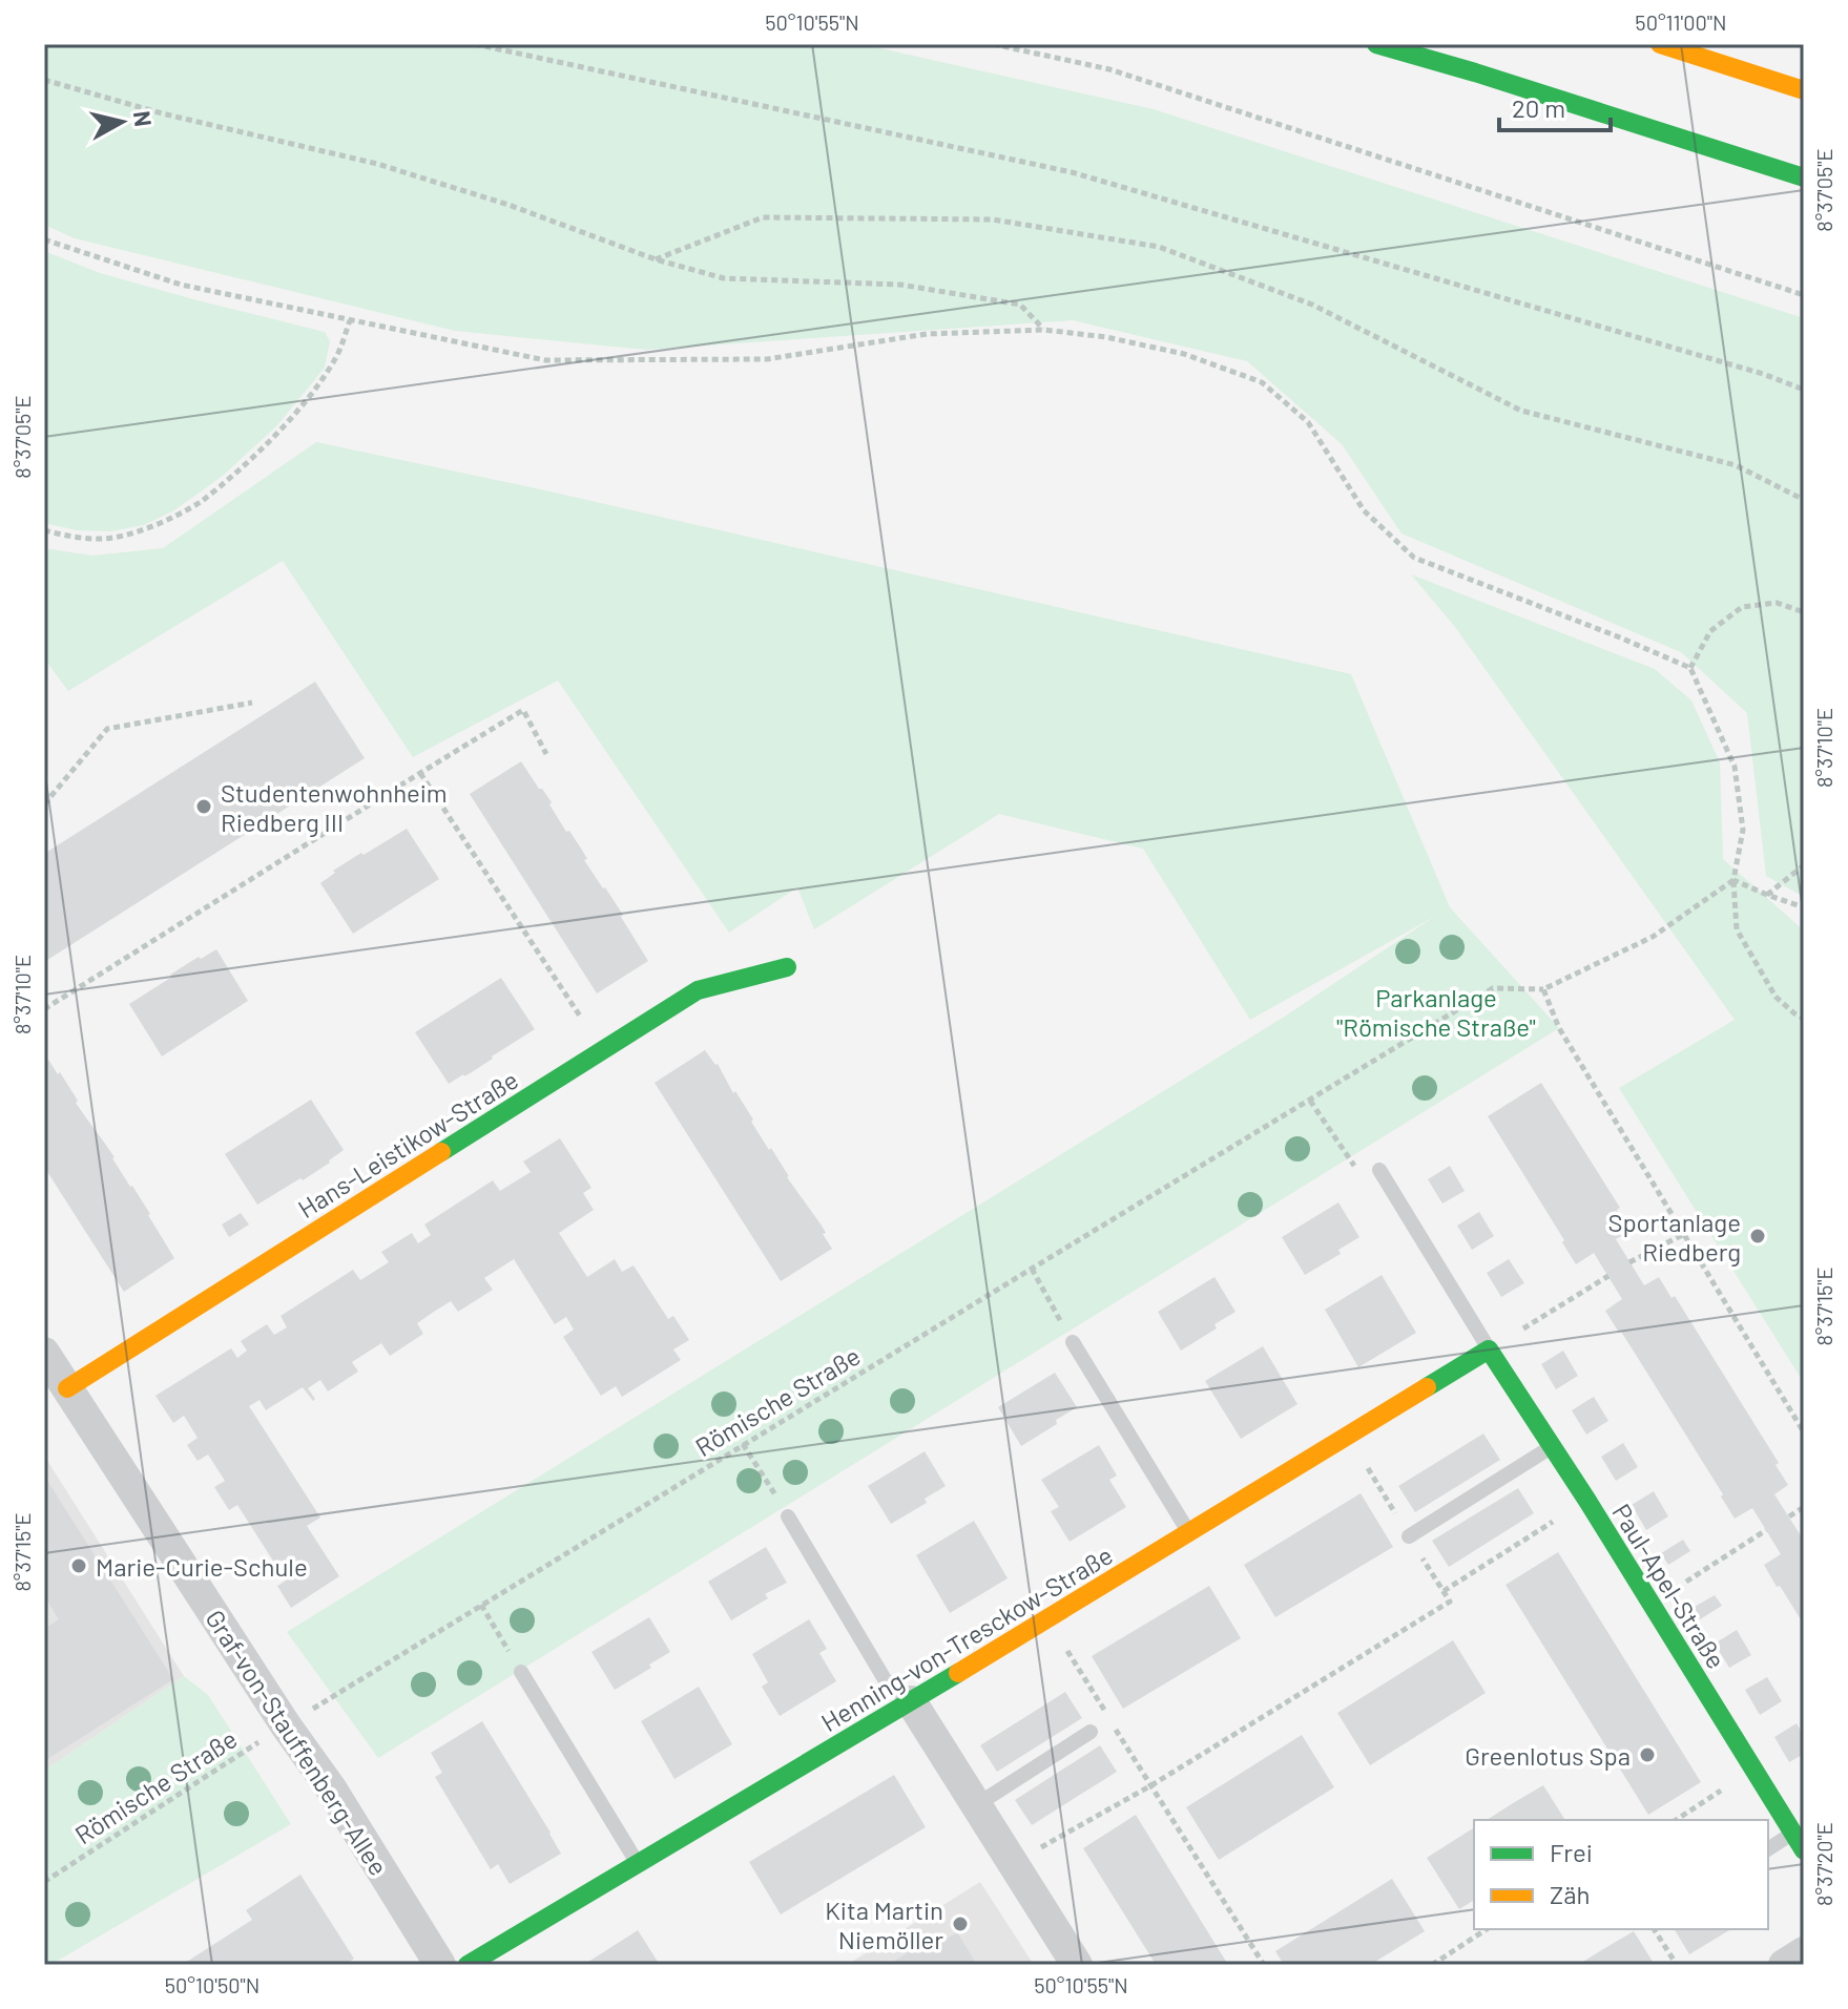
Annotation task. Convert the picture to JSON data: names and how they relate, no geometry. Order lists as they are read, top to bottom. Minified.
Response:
{"streets":{"main road":["Hans-Leistikow-Straße","Paul-Apel-Straße","Henning-von-Tresckow-Straße"],"street":["Graf-von-Stauffenberg-Allee"],"path":["Römische Straße"]},"crossings":[["Hans-Leistikow-Straße","Graf-von-Stauffenberg-Allee"],["Römische Straße","Graf-von-Stauffenberg-Allee"],["Paul-Apel-Straße","Henning-von-Tresckow-Straße"]],"parks":["Parkanlage \"Römische Straße\""],"places":["Studentenwohnheim Riedberg III","Sportanlage Riedberg","Marie-Curie-Schule","Greenlotus Spa","Kita Martin Niemöller"],"legend":["Frei","Zäh"],"scale_bar":"20 m","north":"right","coordinates":["50°10'55\"N","50°11'00\"N","8°37'05\"E","8°37'10\"E","8°37'15\"E","8°37'20\"E","50°10'50\"N"]}
